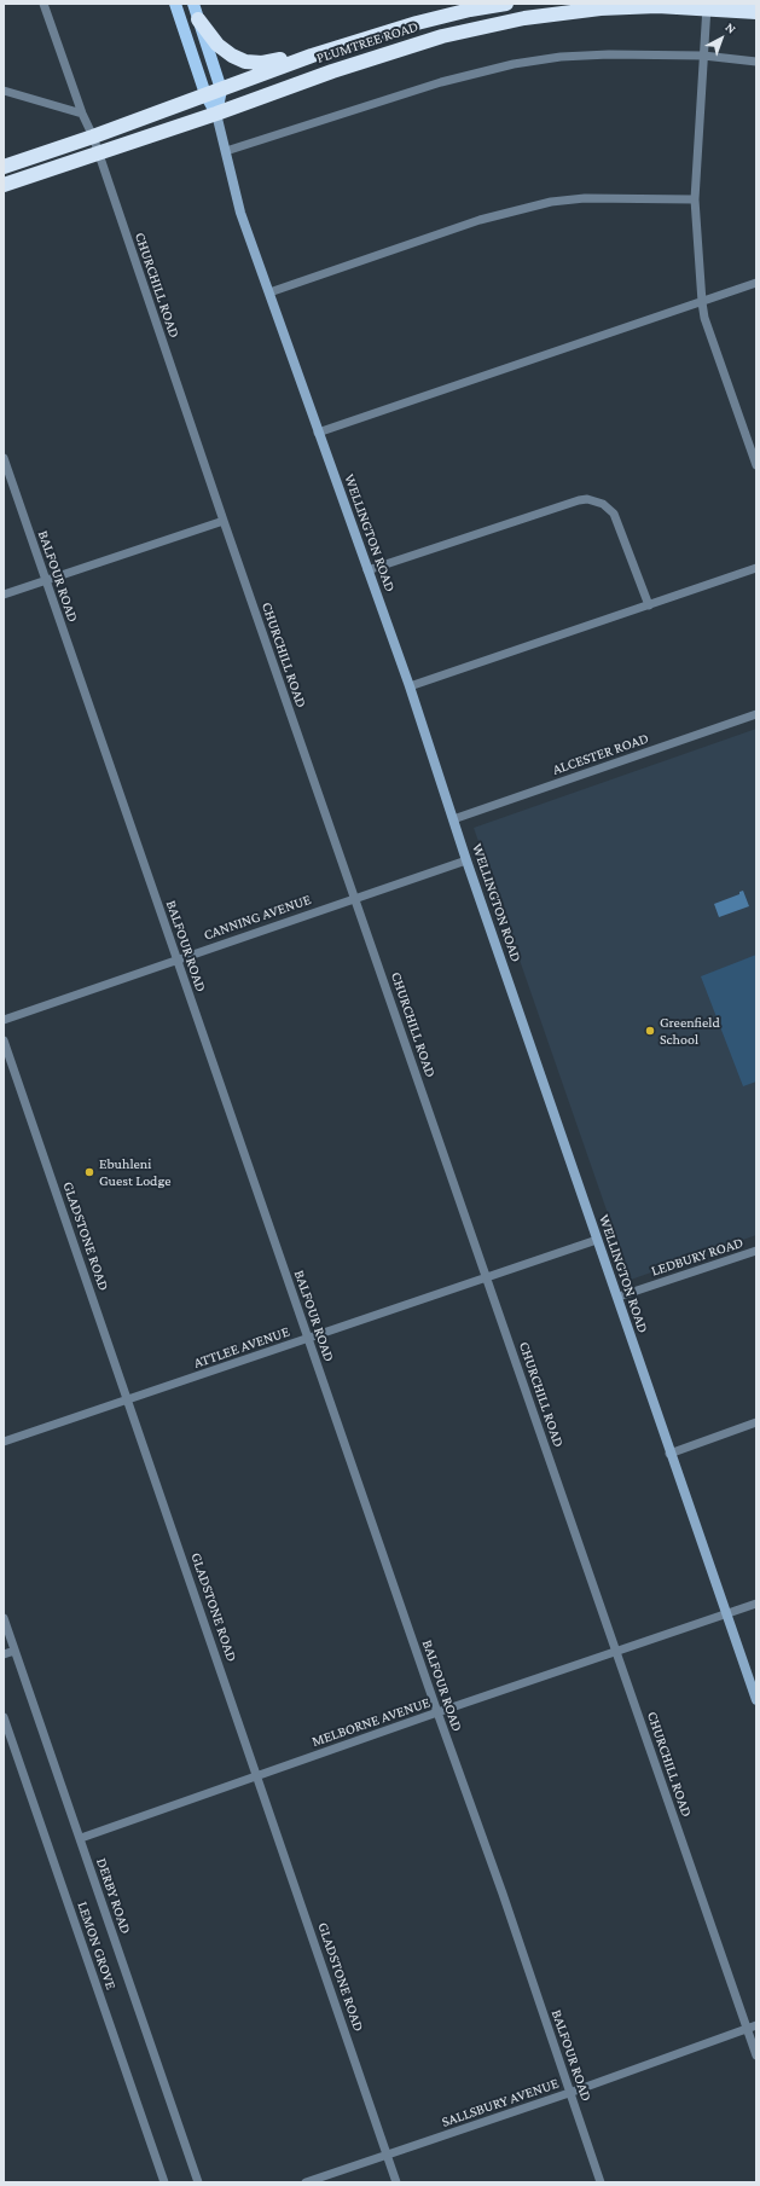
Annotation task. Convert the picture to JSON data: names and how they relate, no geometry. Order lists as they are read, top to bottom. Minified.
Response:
{"streets":{"highway":["PLUMTREE ROAD"],"main road":["WELLINGTON ROAD"],"street":["CHURCHILL ROAD","BALFOUR ROAD","ALCESTER ROAD","CANNING AVENUE","GLADSTONE ROAD","LEDBURY ROAD","ATTLEE AVENUE","MELBORNE AVENUE","DERBY ROAD","LEMON GROVE","SALLSBURY AVENUE"]},"crossings":[["PLUMTREE ROAD","CHURCHILL ROAD"],["PLUMTREE ROAD","WELLINGTON ROAD"],["CHURCHILL ROAD","CANNING AVENUE"],["CHURCHILL ROAD","ATTLEE AVENUE"],["CHURCHILL ROAD","MELBORNE AVENUE"],["CHURCHILL ROAD","SALLSBURY AVENUE"],["WELLINGTON ROAD","ALCESTER ROAD"],["WELLINGTON ROAD","CANNING AVENUE"],["WELLINGTON ROAD","LEDBURY ROAD"],["WELLINGTON ROAD","ATTLEE AVENUE"],["WELLINGTON ROAD","MELBORNE AVENUE"],["BALFOUR ROAD","CANNING AVENUE"],["BALFOUR ROAD","ATTLEE AVENUE"],["BALFOUR ROAD","MELBORNE AVENUE"],["BALFOUR ROAD","SALLSBURY AVENUE"],["GLADSTONE ROAD","ATTLEE AVENUE"],["GLADSTONE ROAD","MELBORNE AVENUE"],["GLADSTONE ROAD","SALLSBURY AVENUE"],["MELBORNE AVENUE","DERBY ROAD"]],"places":["Greenfield School","Ebuhleni Guest Lodge"],"north":"top right"}
